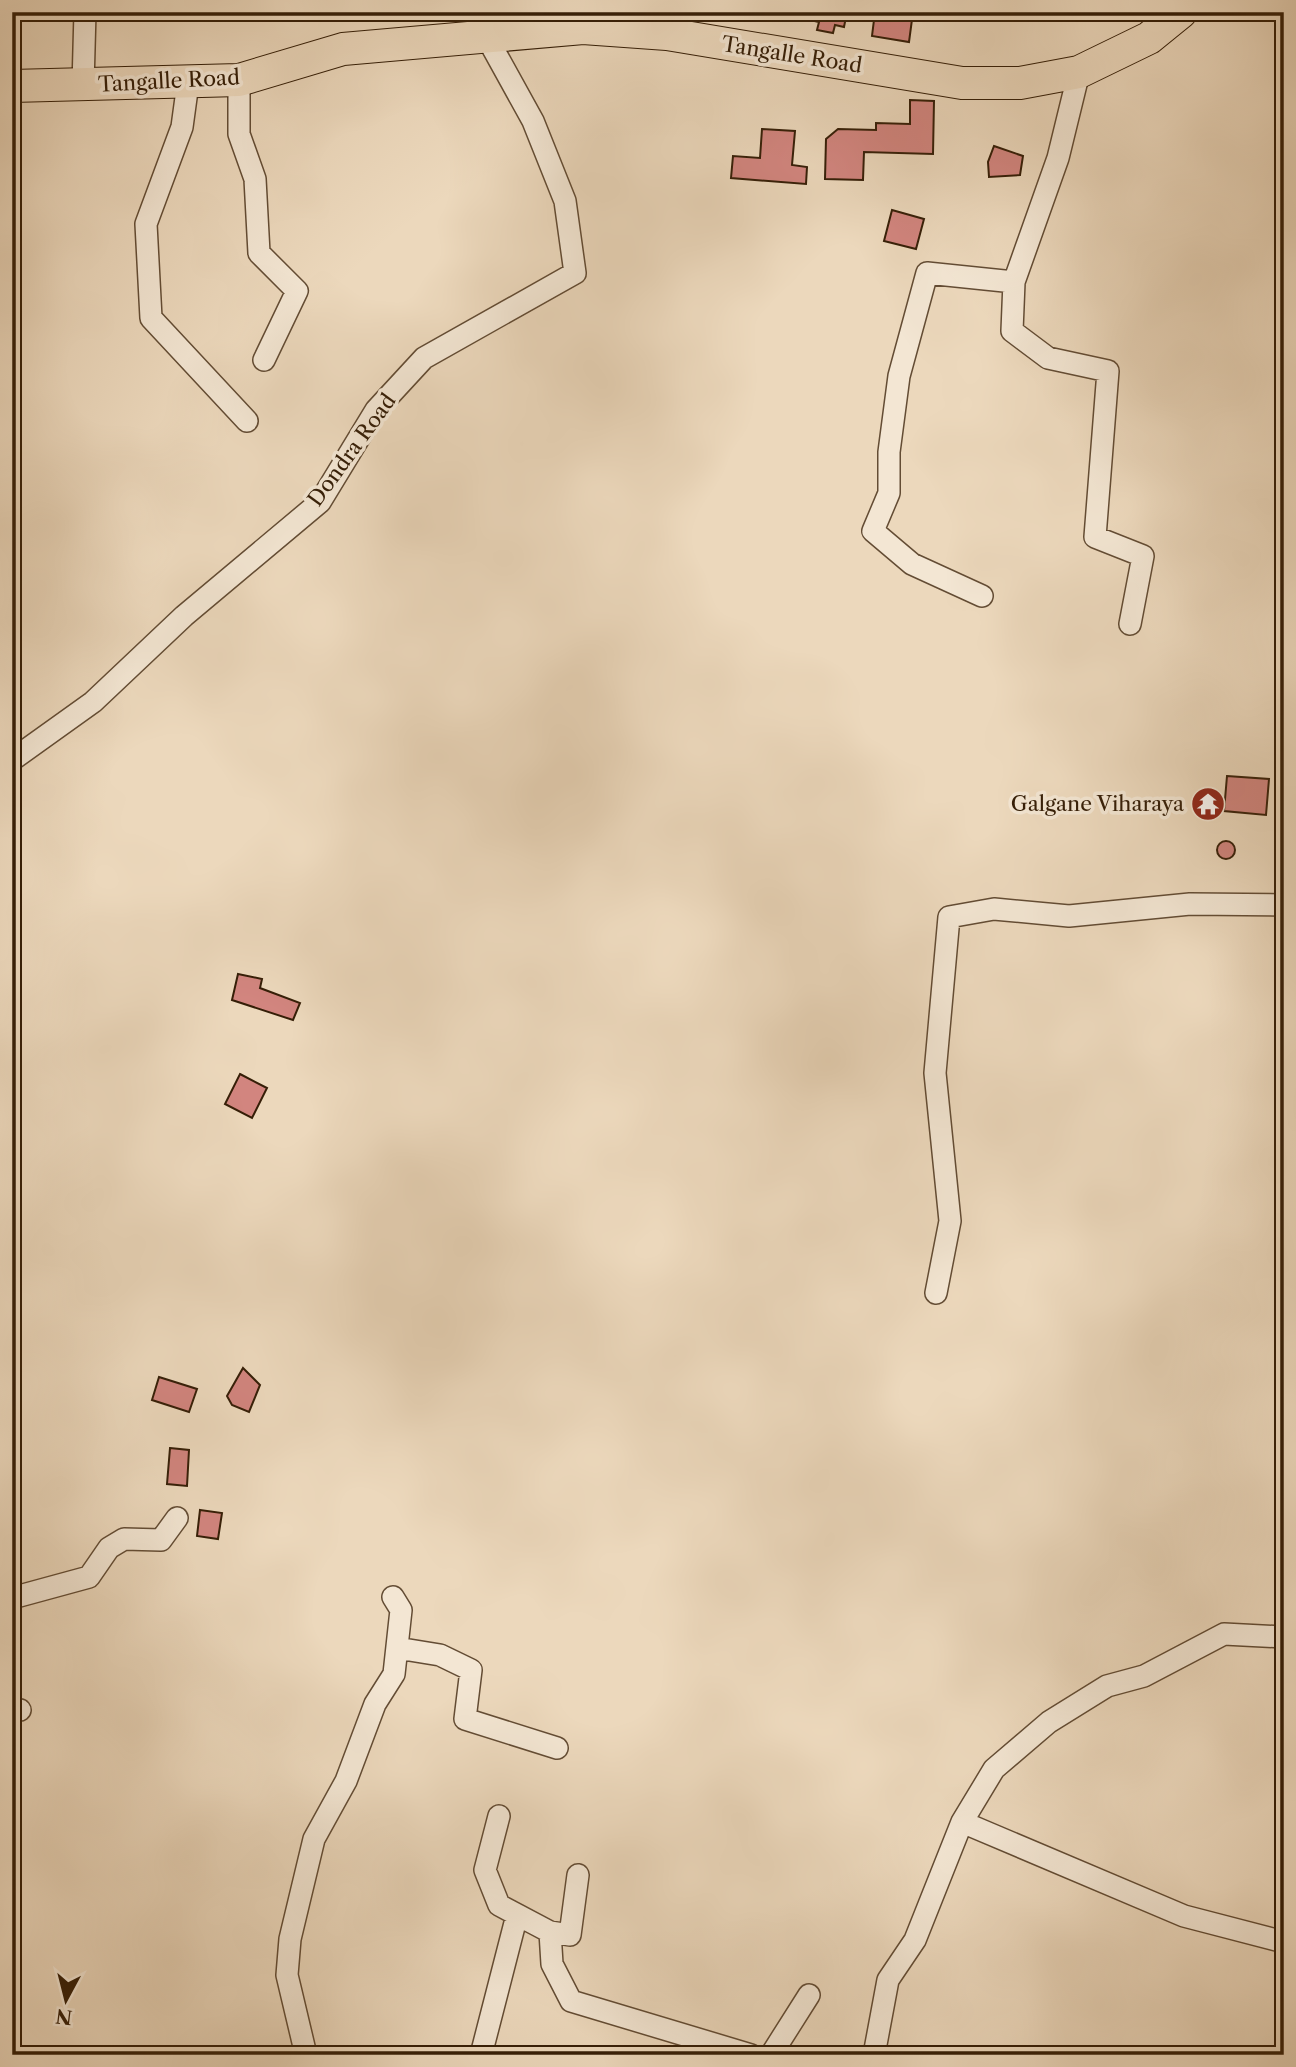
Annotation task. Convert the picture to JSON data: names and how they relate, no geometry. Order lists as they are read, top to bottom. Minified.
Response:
{"streets":{"highway":["Tangalle Road"],"street":["Dondra Road"]},"crossings":[["Tangalle Road","Dondra Road"]],"places":{"temple":["Galgane Viharaya"]},"north":"bottom"}
